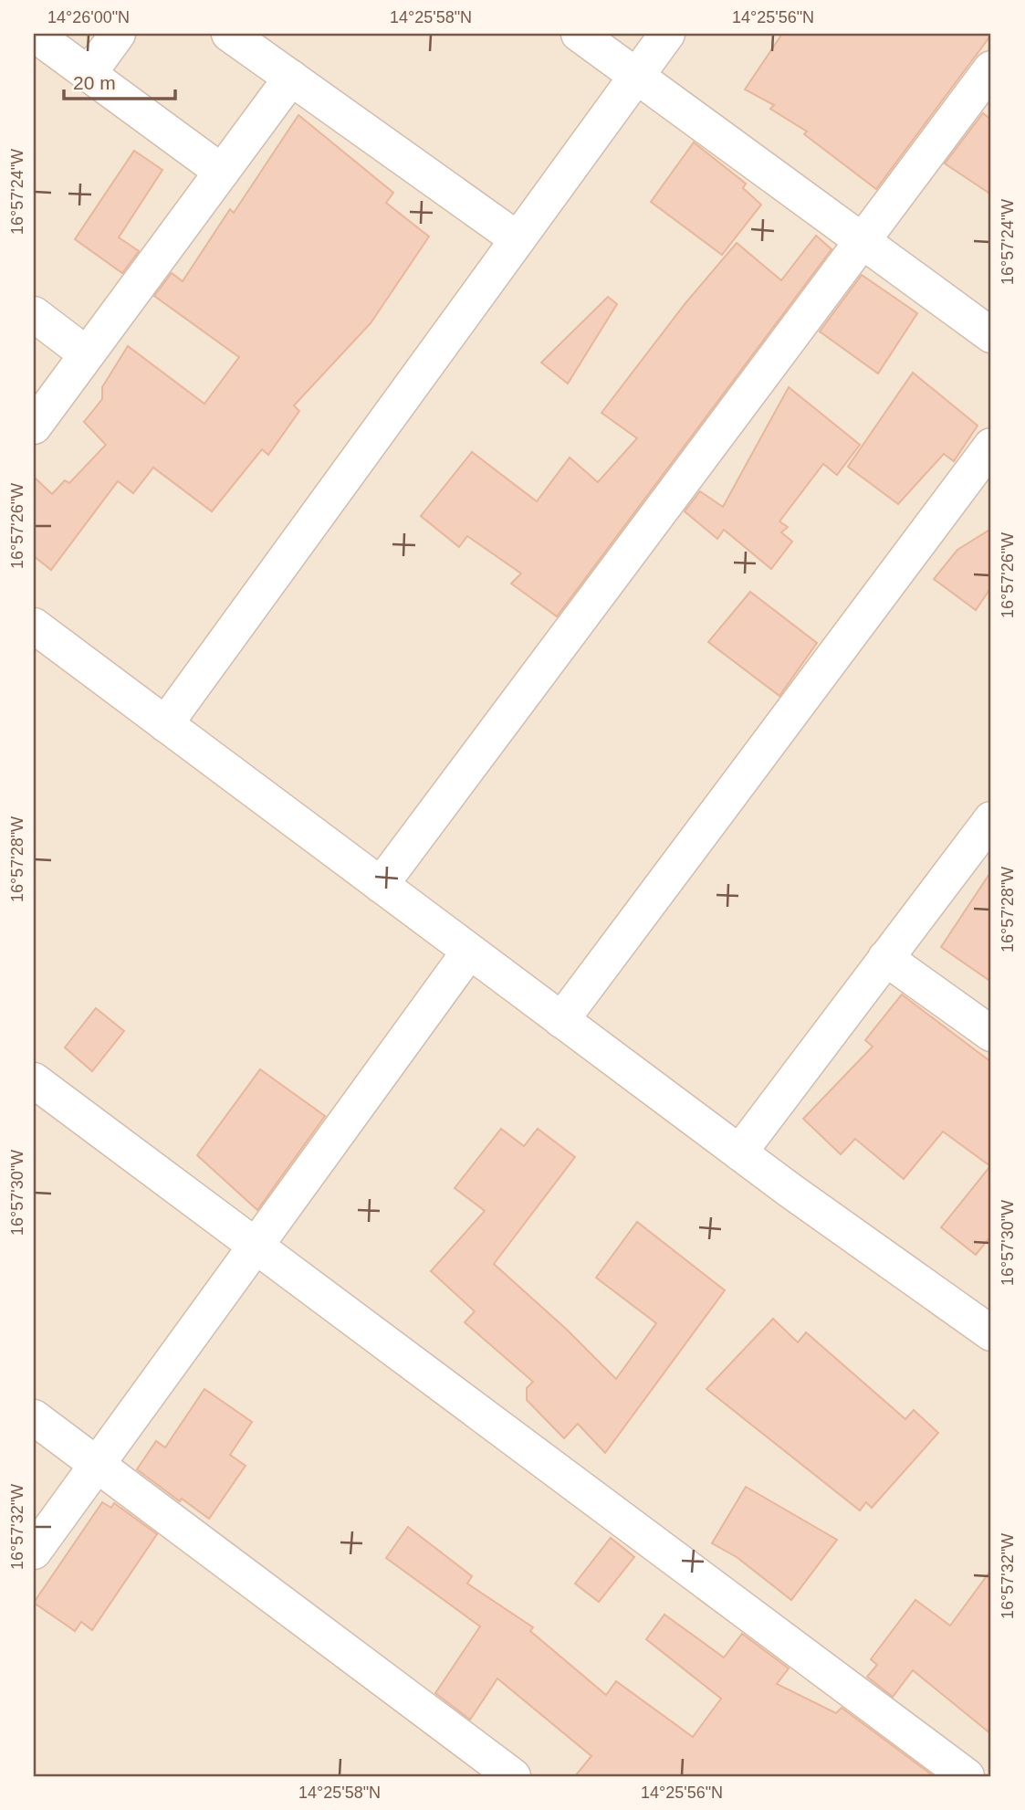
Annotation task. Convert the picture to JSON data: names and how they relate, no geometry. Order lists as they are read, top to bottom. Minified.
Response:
{"scale_bar":"20 m","coordinates":["14°26'00\"N","14°25'58\"N","14°25'56\"N","16°57'24\"W","16°57'26\"W","16°57'28\"W","16°57'30\"W","16°57'32\"W"]}
